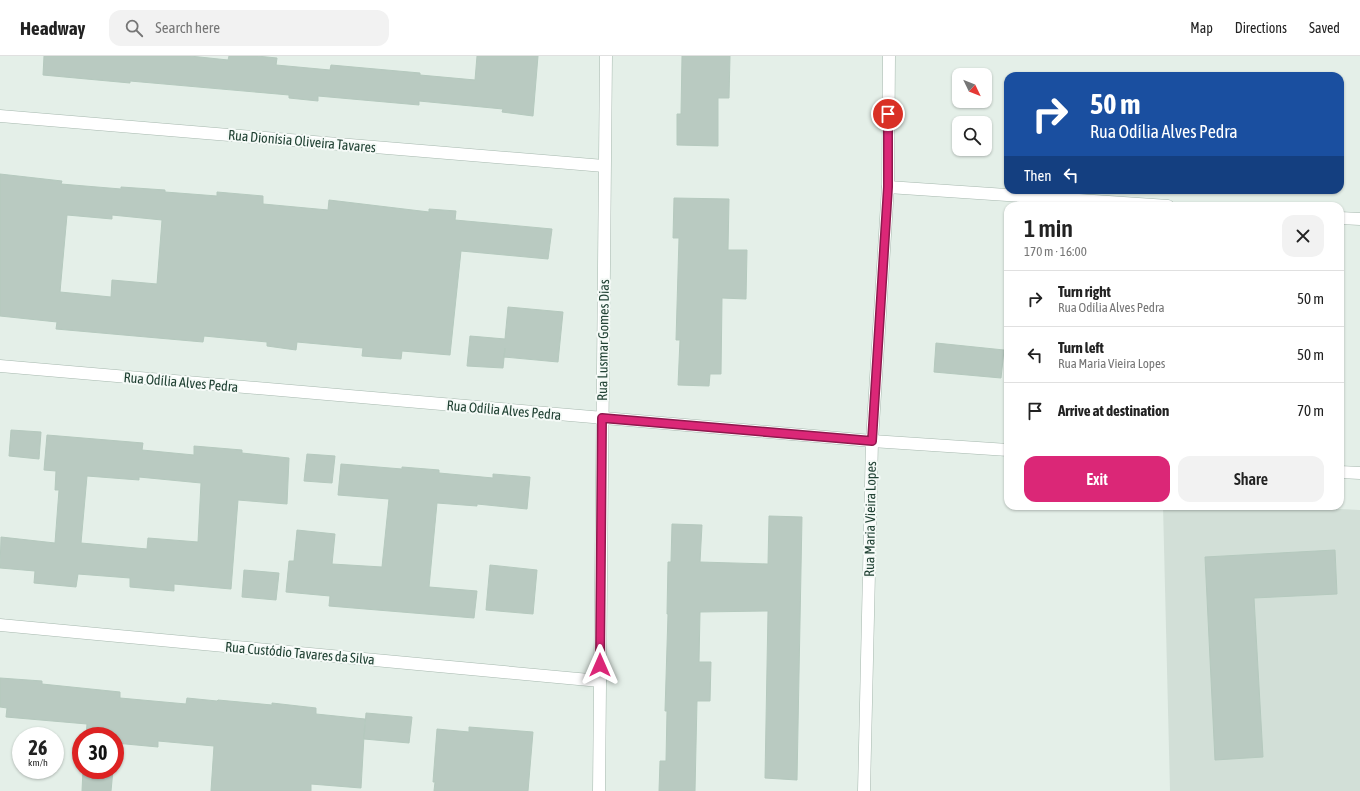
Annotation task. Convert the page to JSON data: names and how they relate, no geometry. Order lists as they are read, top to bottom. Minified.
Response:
{"streets":{"street":["Rua Dionísia Oliveira Tavares","Rua Lusmar Gomes Dias","Rua Odília Alves Pedra","Rua Maria Vieira Lopes","Rua Custódio Tavares da Silva"]},"crossings":[["Rua Dionísia Oliveira Tavares","Rua Lusmar Gomes Dias"],["Rua Lusmar Gomes Dias","Rua Odília Alves Pedra"],["Rua Lusmar Gomes Dias","Rua Custódio Tavares da Silva"],["Rua Odília Alves Pedra","Rua Maria Vieira Lopes"]],"north":"bottom right","page":{"header":"Headway","search":"Search here","nav":["Map","Directions","Saved"],"turn":["50 m","Rua Odília Alves Pedra"],"then":"Then","heading":["1 min","170 m · 16:00"],"list":[{"name":"Turn right","note":"Rua Odília Alves Pedra","value":"50 m"},{"name":"Turn left","note":"Rua Maria Vieira Lopes","value":"50 m"},{"name":"Arrive at destination","value":"70 m"}],"buttons":["Exit","Share"],"speed":"26 km/h","limit":"30"}}
